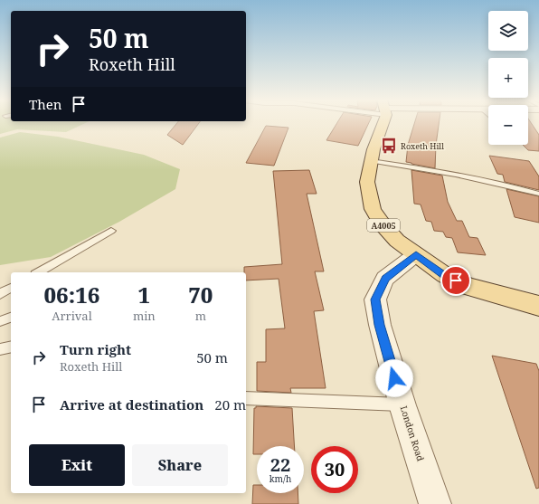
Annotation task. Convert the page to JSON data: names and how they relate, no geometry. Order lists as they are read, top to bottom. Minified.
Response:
{"streets":{"main road":["A4005"],"street":["London Road"]},"crossings":[["A4005","London Road"]],"places":{"bus stop":["Roxeth Hill"]},"page":{"map_buttons":["+","−"],"turn":["50 m","Roxeth Hill"],"then":"Then","eta":["06:16","Arrival","1","min","70","m"],"list":[{"name":"Turn right","note":"Roxeth Hill","value":"50 m"},{"name":"Arrive at destination","value":"20 m"}],"buttons":["Exit","Share"],"speed":"22 km/h","limit":"30"}}
